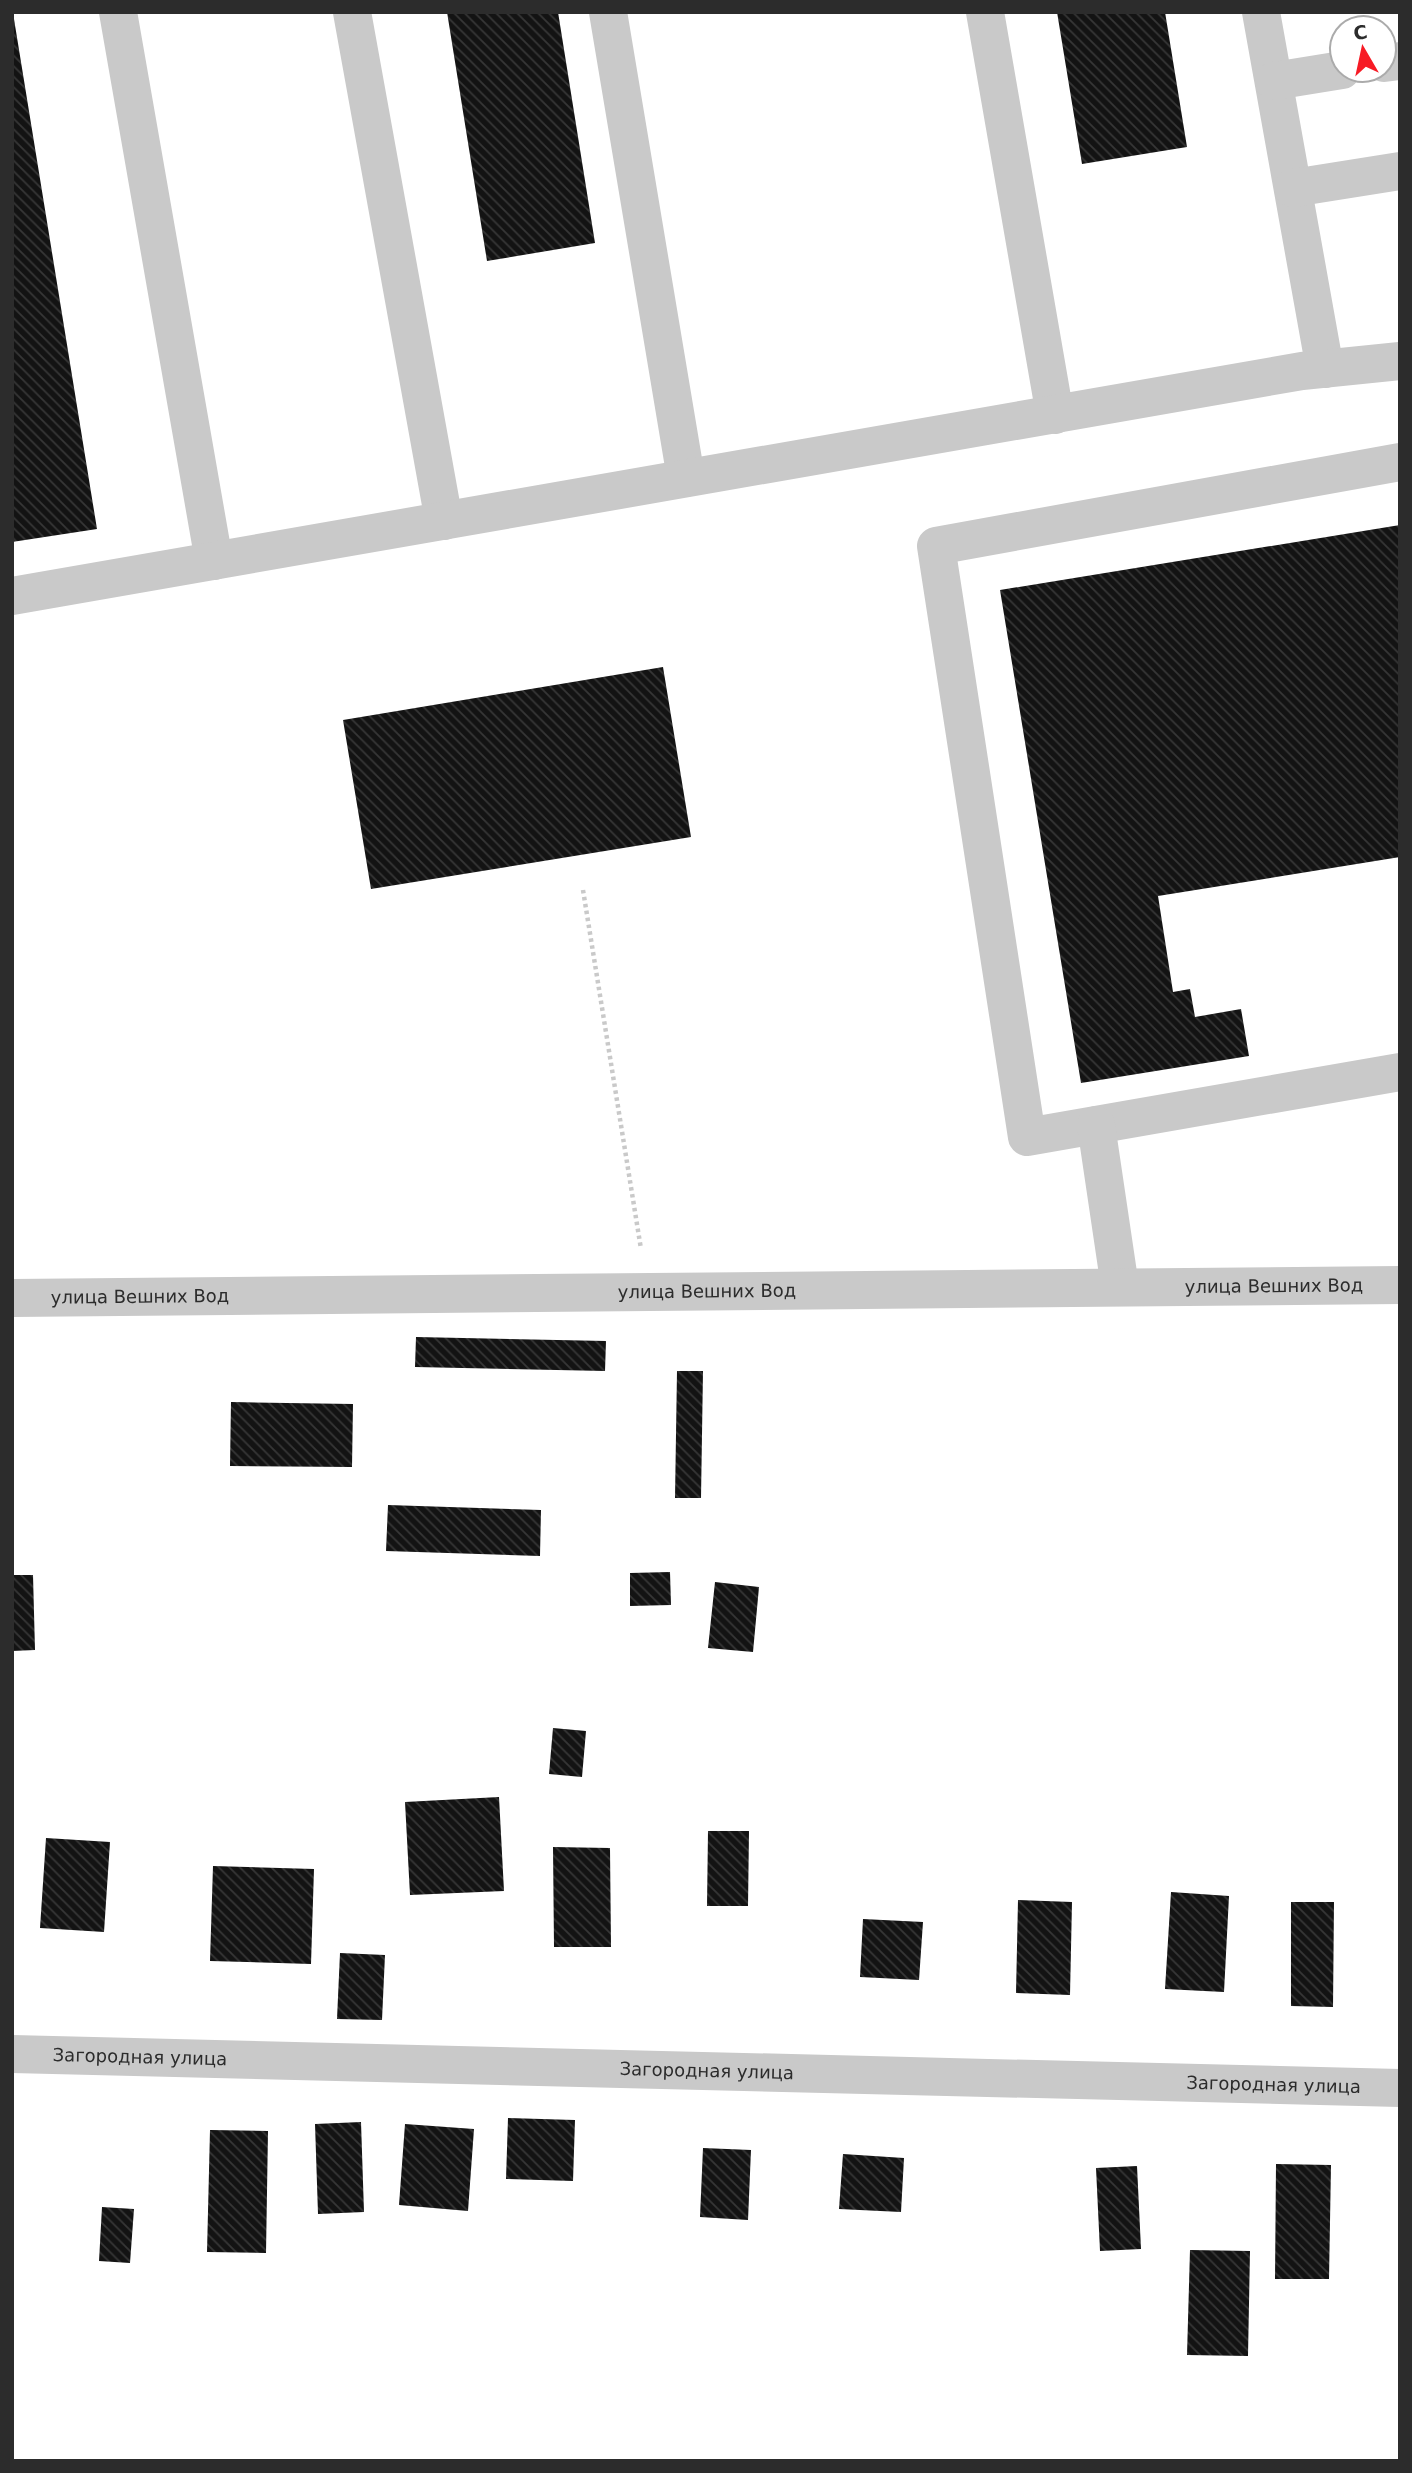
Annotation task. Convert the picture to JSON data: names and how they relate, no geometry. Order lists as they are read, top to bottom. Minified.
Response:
{"streets":{"street":["улица Вешних Вод","Загородная улица"]},"north":"top"}
